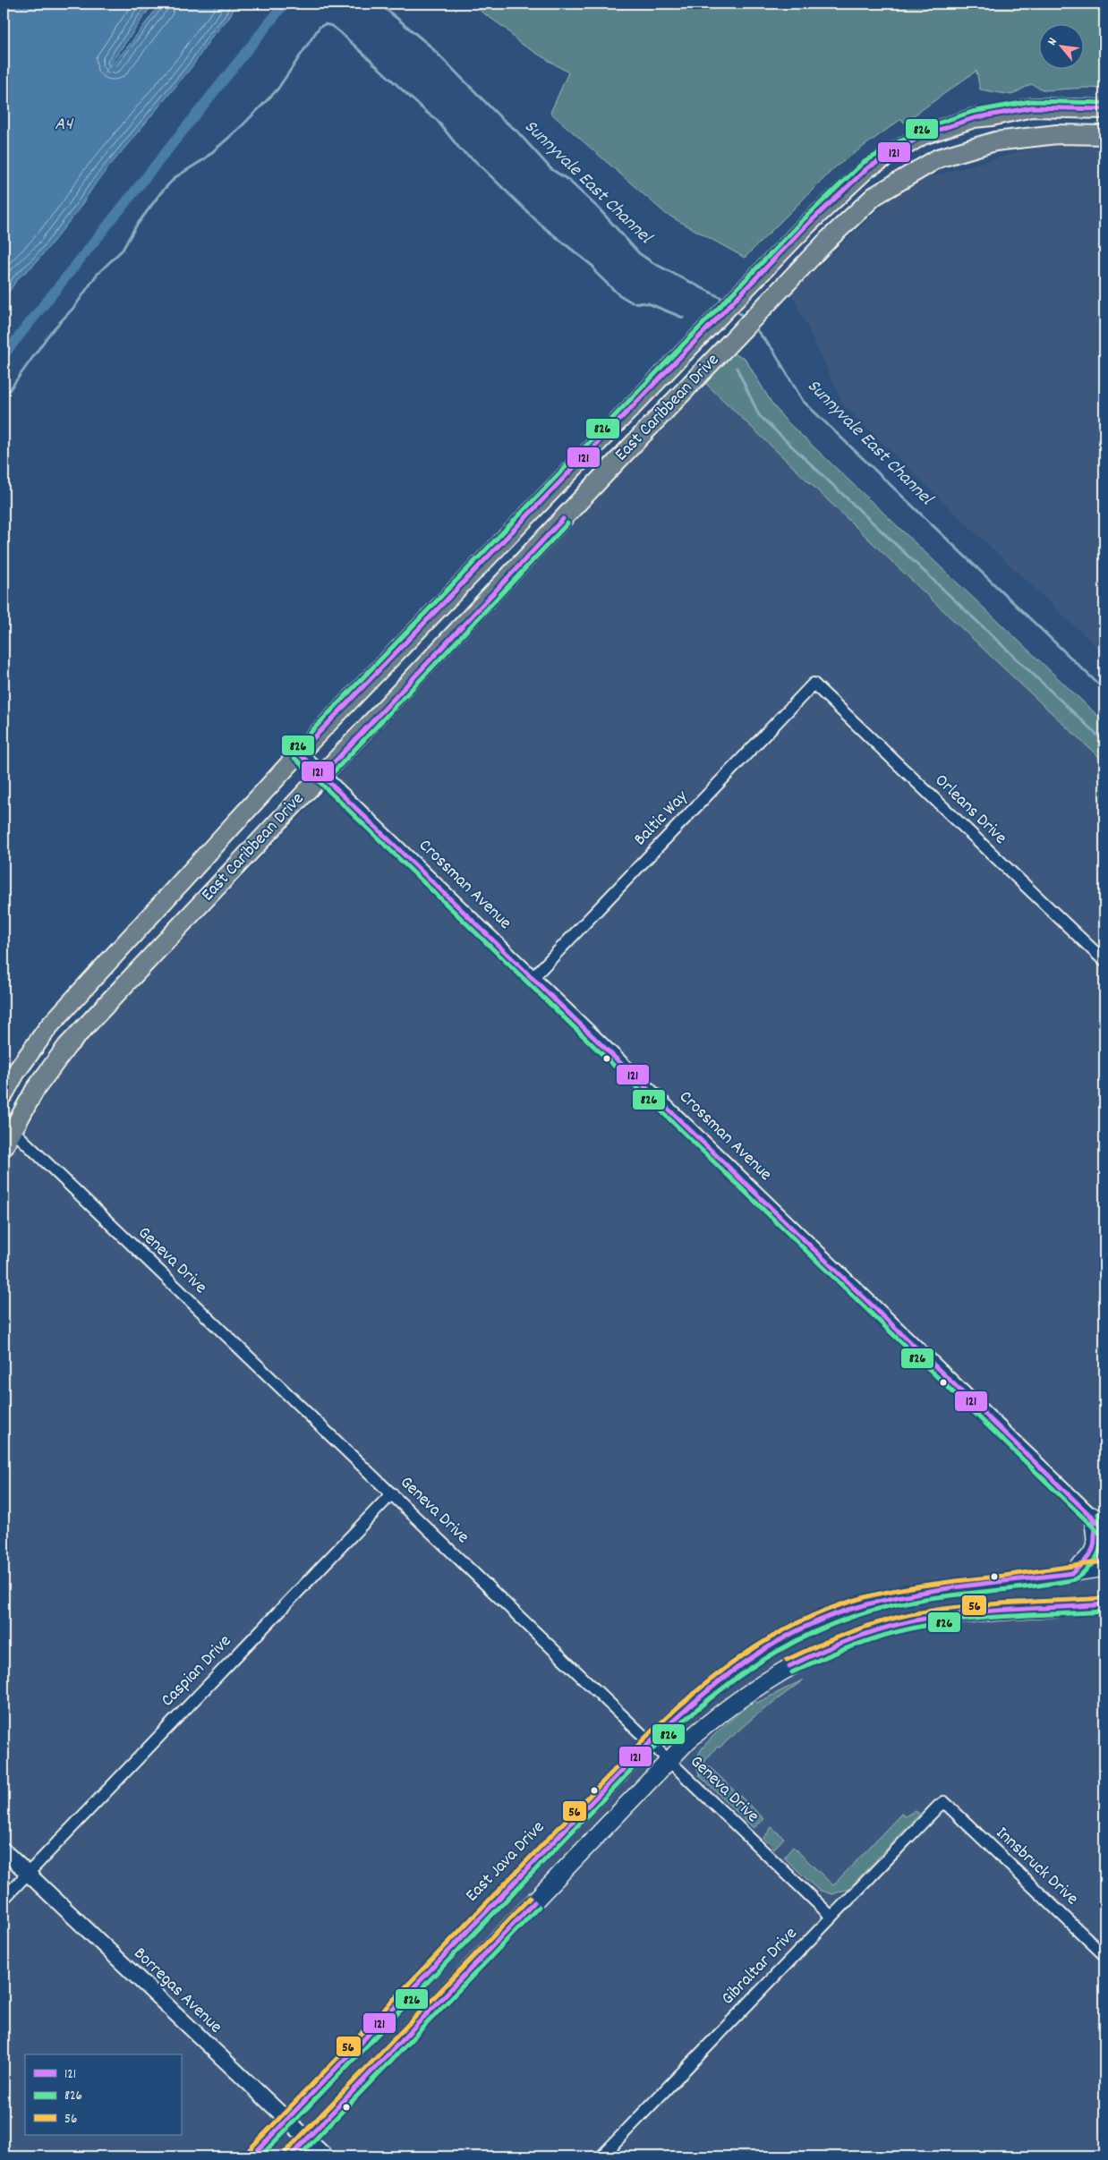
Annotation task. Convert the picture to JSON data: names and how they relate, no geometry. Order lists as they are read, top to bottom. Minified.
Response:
{"streets":{"main road":["East Caribbean Drive","East Java Drive"],"street":["Orleans Drive","Baltic Way","Crossman Avenue","Geneva Drive","Caspian Drive","Innsbruck Drive","Gibraltar Drive","Borregas Avenue"]},"crossings":[["East Caribbean Drive","Crossman Avenue"],["East Caribbean Drive","Geneva Drive"],["Orleans Drive","Baltic Way"],["Baltic Way","Crossman Avenue"],["Geneva Drive","Caspian Drive"],["Geneva Drive","East Java Drive"],["Geneva Drive","Gibraltar Drive"],["Caspian Drive","Borregas Avenue"],["East Java Drive","Borregas Avenue"],["Innsbruck Drive","Gibraltar Drive"]],"water":["A4","Sunnyvale East Channel"],"lines":["transit line 826","transit line 121","transit line 56"],"legend":["121","826","56"],"north":"top left"}
